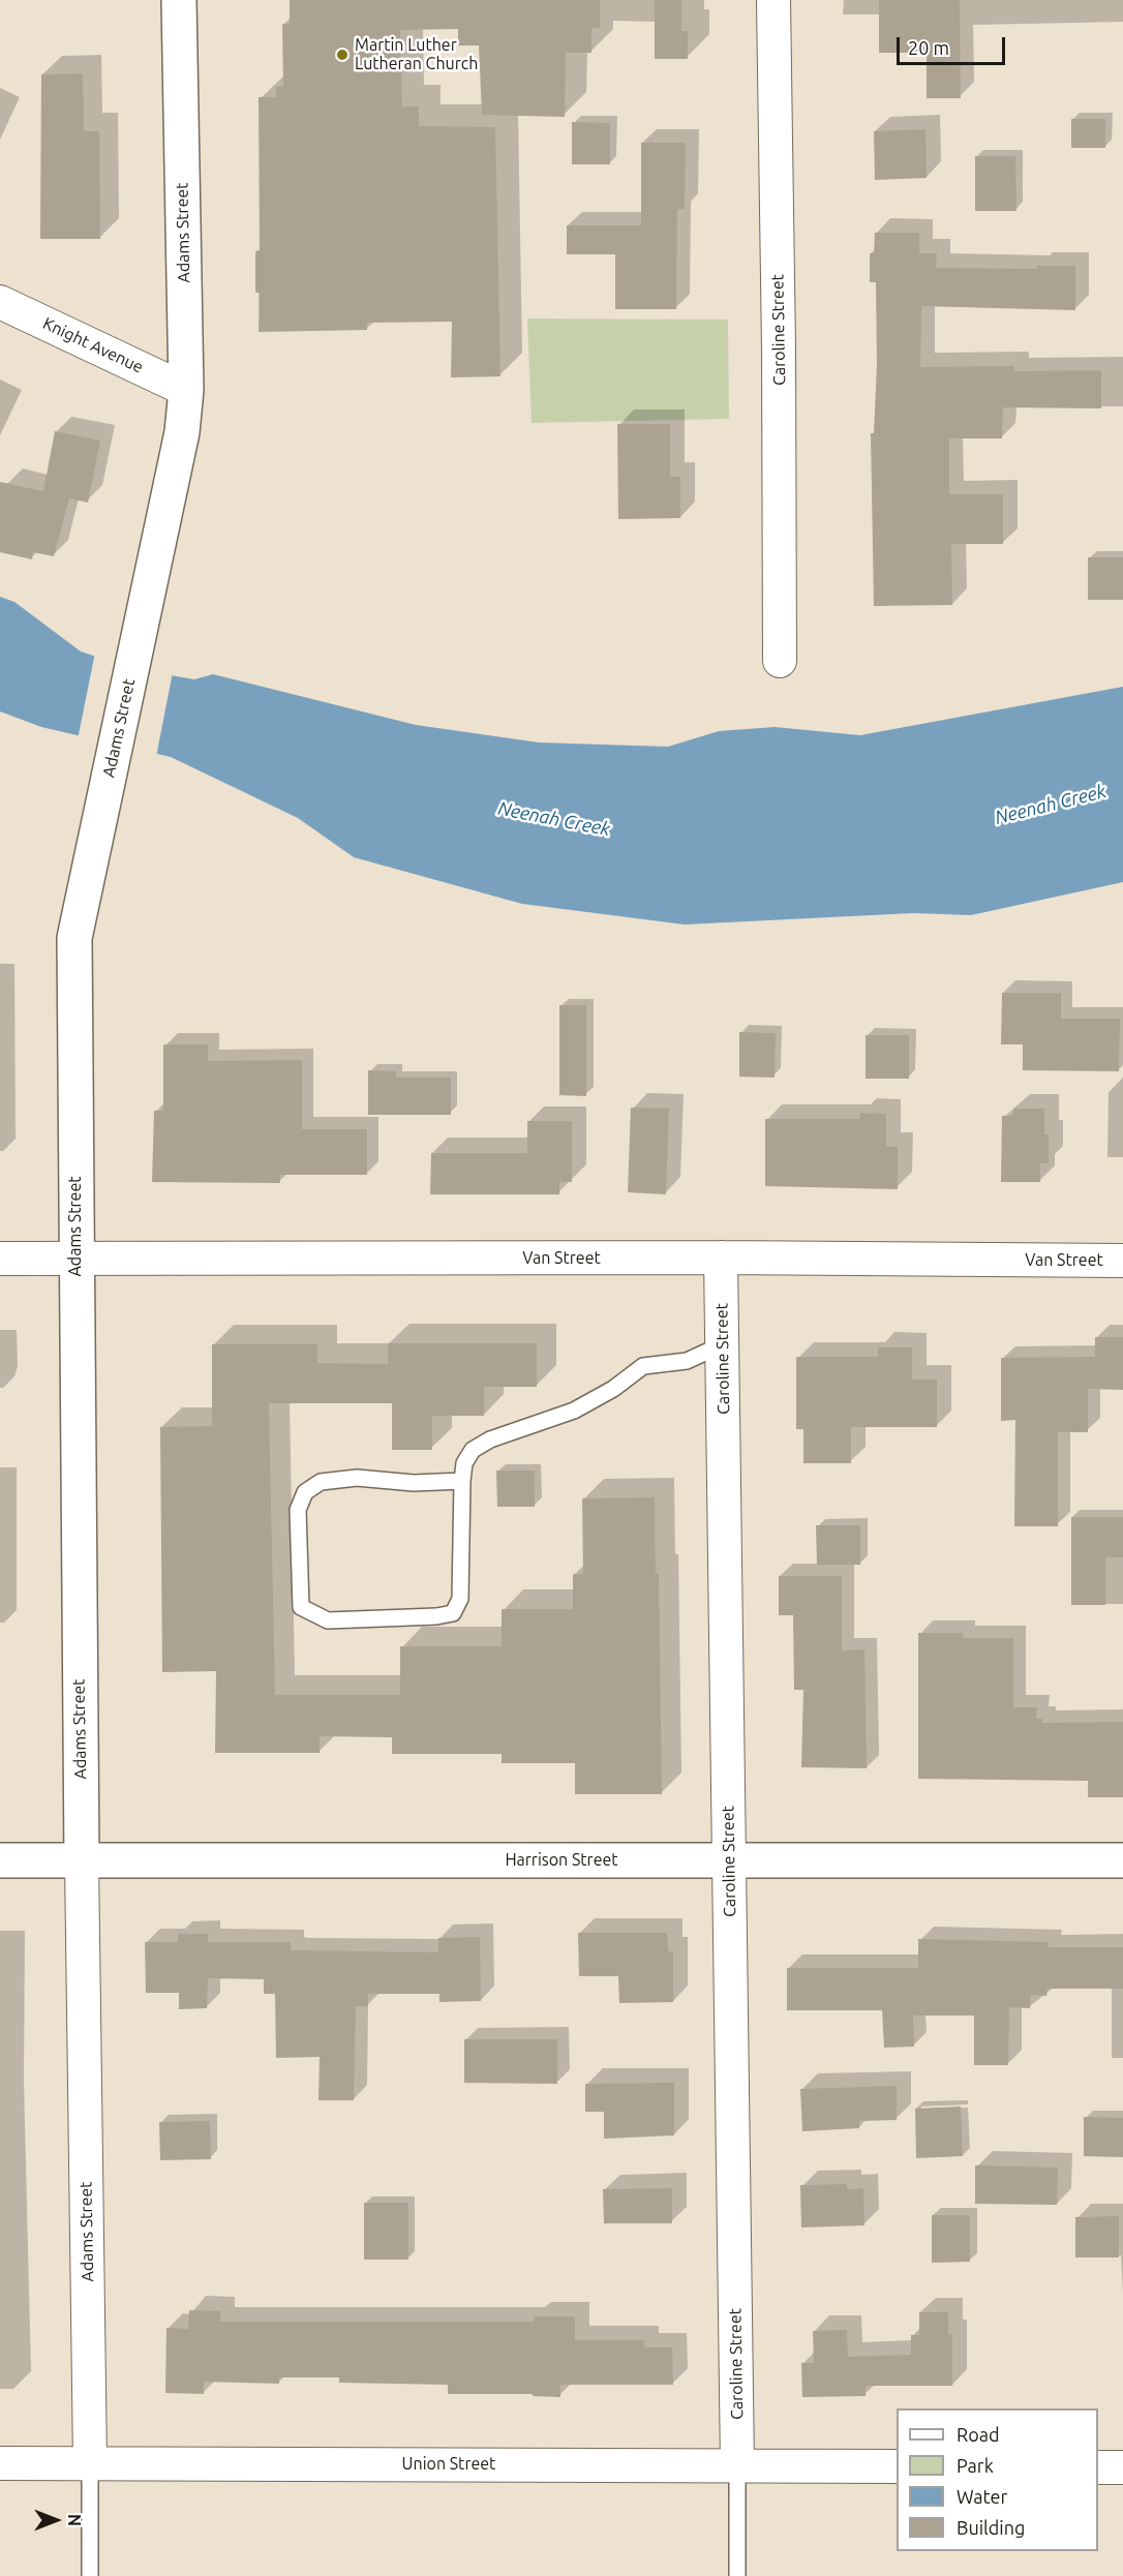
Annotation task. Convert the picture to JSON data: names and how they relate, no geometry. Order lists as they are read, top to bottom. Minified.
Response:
{"streets":{"street":["Adams Street","Caroline Street","Knight Avenue","Van Street","Harrison Street","Union Street"]},"crossings":[["Adams Street","Knight Avenue"],["Adams Street","Van Street"],["Adams Street","Harrison Street"],["Adams Street","Union Street"],["Caroline Street","Van Street"],["Caroline Street","Harrison Street"],["Caroline Street","Union Street"]],"water":["Neenah Creek"],"places":["Martin Luther Lutheran Church"],"legend":["Road","Park","Water","Building"],"scale_bar":"20 m","north":"right"}
